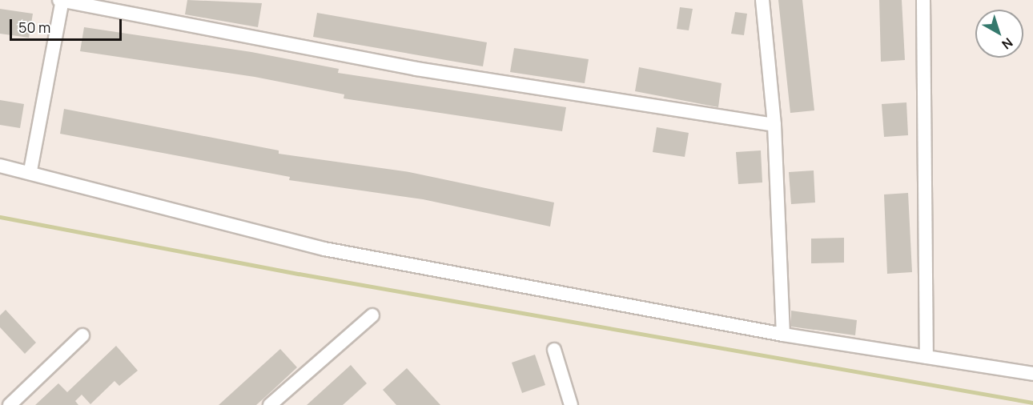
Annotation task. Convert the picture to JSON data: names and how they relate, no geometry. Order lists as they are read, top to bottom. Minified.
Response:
{"scale_bar":"50 m","north":"bottom right"}
